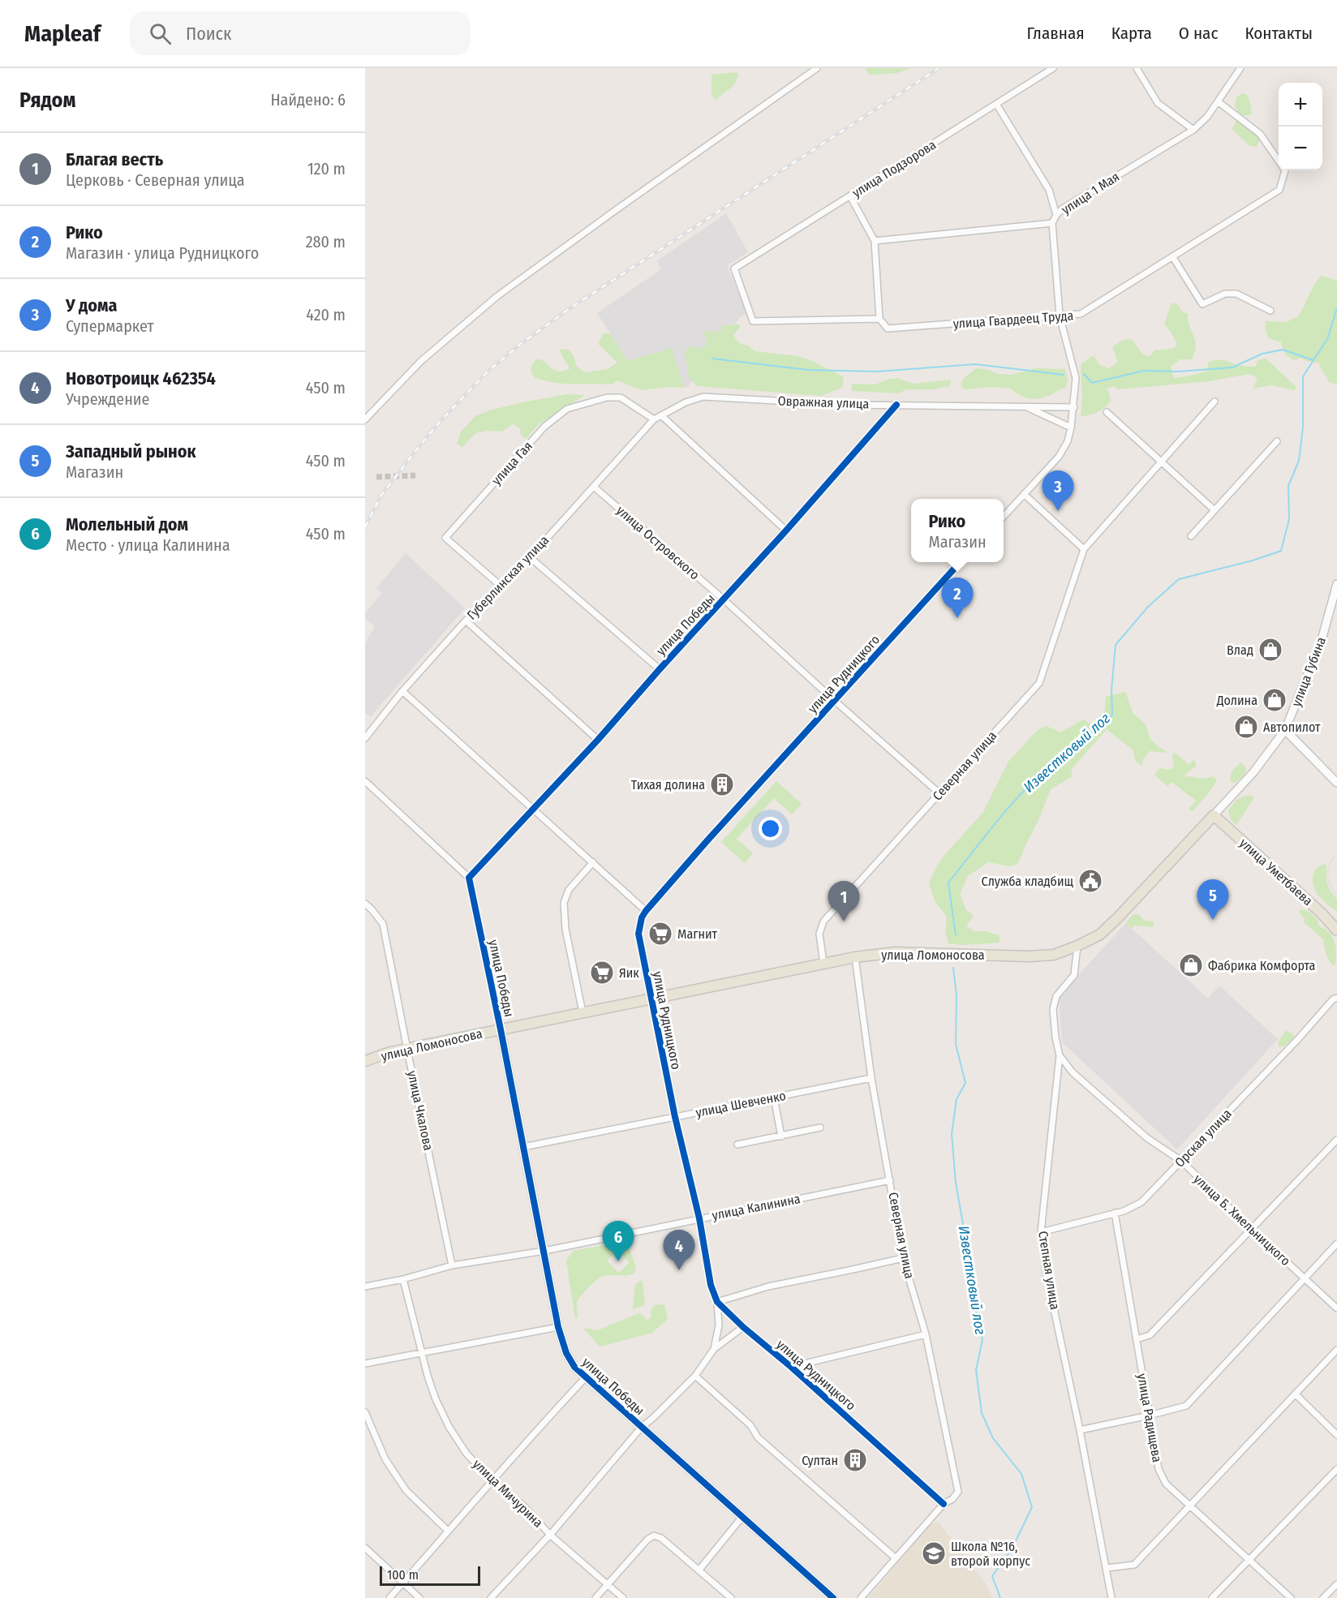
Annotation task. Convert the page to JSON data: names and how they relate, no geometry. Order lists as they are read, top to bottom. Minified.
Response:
{"streets":{"main road":["улица Уметбаева","улица Ломоносова"],"street":["улица Подзорова","улица 1 Мая","улица Гвардеец Труда","Овражная улица","улица Гая","улица Островского","Губерлинская улица","улица Победы","улица Губина","улица Рудницкого","Северная улица","улица Шевченко","улица Чкалова","Орская улица","улица Калинина","улица Б. Хмельницкого","Степная улица","улица Радищева","улица Мичурина"]},"crossings":[["улица Подзорова","улица Гвардеец Труда"],["Овражная улица","улица Гая"],["Овражная улица","Губерлинская улица"],["Овражная улица","улица Победы"],["улица Гая","Губерлинская улица"],["улица Островского","Губерлинская улица"],["улица Островского","улица Победы"],["улица Островского","улица Рудницкого"],["улица Островского","Северная улица"],["улица Победы","улица Ломоносова"],["улица Победы","улица Шевченко"],["улица Победы","улица Калинина"],["улица Губина","улица Ломоносова"],["улица Рудницкого","Северная улица"],["улица Рудницкого","улица Ломоносова"],["улица Рудницкого","улица Шевченко"],["улица Рудницкого","улица Калинина"],["Северная улица","улица Ломоносова"],["Северная улица","улица Шевченко"],["Северная улица","улица Калинина"],["улица Уметбаева","улица Ломоносова"],["улица Ломоносова","улица Чкалова"],["улица Ломоносова","Степная улица"],["улица Чкалова","улица Калинина"],["Орская улица","улица Б. Хмельницкого"],["Орская улица","Степная улица"],["Орская улица","улица Радищева"],["улица Калинина","улица Мичурина"],["улица Б. Хмельницкого","Степная улица"]],"water":["Известковый лог"],"places":{"shop":["Влад","Долина","Автопилот","Фабрика Комфорта"],"building":["Тихая долина","Султан"],"public building":["Служба кладбищ"],"supermarket":["Магнит","Яик"],"school or university":["Школа №16, второй корпус"]},"scale_bar":"100 m","page":{"header":"Mapleaf","search":"Поиск","nav":["Главная","Карта","О нас","Контакты"],"heading":["Рядом","Найдено: 6"],"map_buttons":["+","−"],"list":[{"mark":"1","name":"Благая весть","note":"Церковь · Северная улица","value":"120 m"},{"mark":"2","name":"Рико","note":"Магазин · улица Рудницкого","value":"280 m"},{"mark":"3","name":"У дома","note":"Супермаркет","value":"420 m"},{"mark":"4","name":"Новотроицк 462354","note":"Учреждение","value":"450 m"},{"mark":"5","name":"Западный рынок","note":"Магазин","value":"450 m"},{"mark":"6","name":"Молельный дом","note":"Место · улица Калинина","value":"450 m"}],"pins":["3","2","5","1","6","4"],"popup":["Рико","Магазин"],"scale":"100 m"}}
